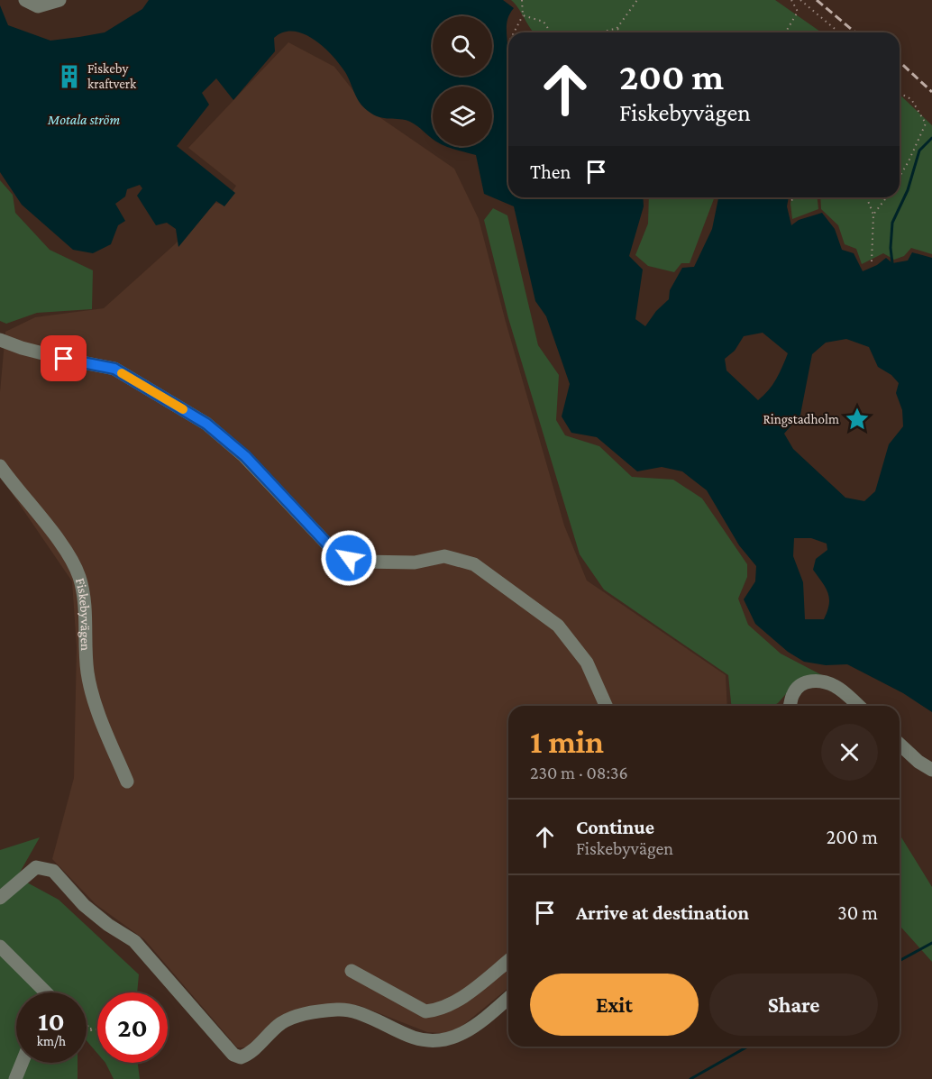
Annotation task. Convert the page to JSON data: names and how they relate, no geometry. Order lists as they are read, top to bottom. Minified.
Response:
{"streets":{"street":["Fiskebyvägen"]},"water":["Motala ström"],"places":{"building":["Fiskeby kraftverk"],"place":["Ringstadholm"]},"page":{"turn":["200 m","Fiskebyvägen"],"then":"Then","heading":["1 min","230 m · 08:36"],"list":[{"name":"Continue","note":"Fiskebyvägen","value":"200 m"},{"name":"Arrive at destination","value":"30 m"}],"buttons":["Exit","Share"],"speed":"10 km/h","limit":"20"}}
